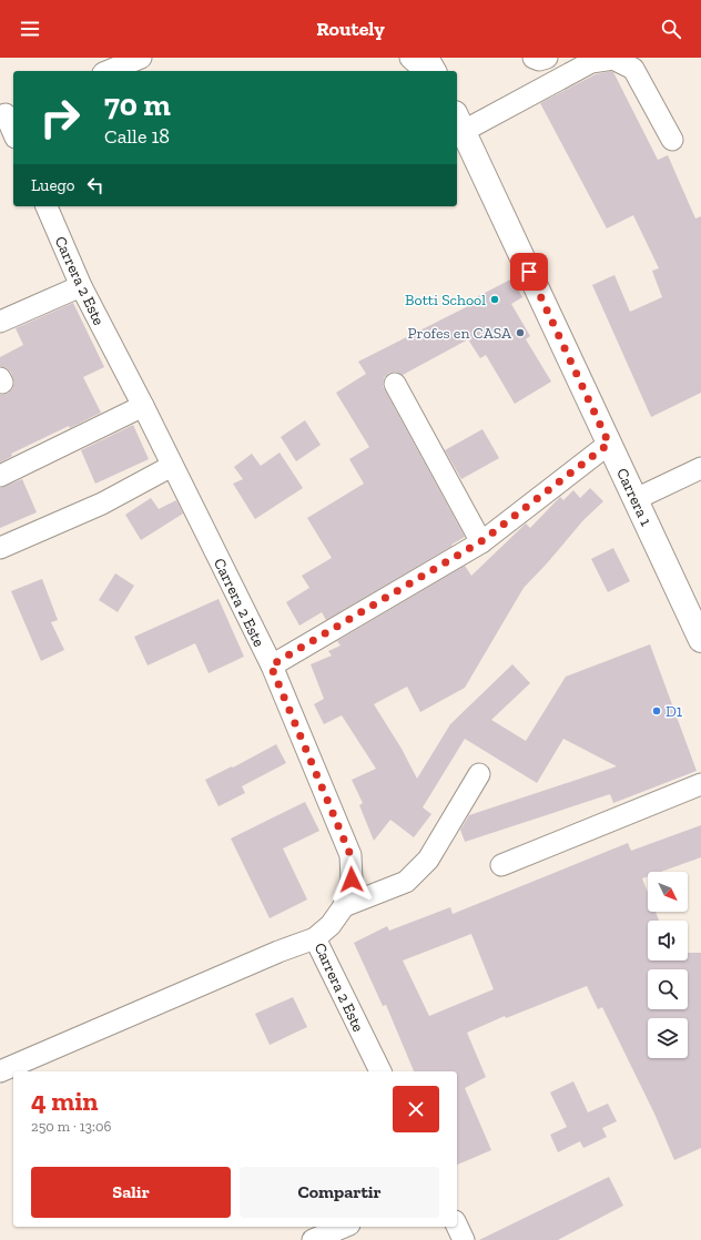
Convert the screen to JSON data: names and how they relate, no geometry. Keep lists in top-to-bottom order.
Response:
{
  "streets": {
    "main road": ["Carrera 1"],
    "street": ["Carrera 2 Este"]
  },
  "places": ["Botti School", "Profes en CASA", "D1"],
  "north": "bottom right",
  "page": {
    "header": "Routely",
    "turn": ["70 m", "Calle 18"],
    "then": "Luego",
    "heading": ["4 min", "250 m · 13:06"],
    "buttons": ["Salir", "Compartir"]
  }
}
